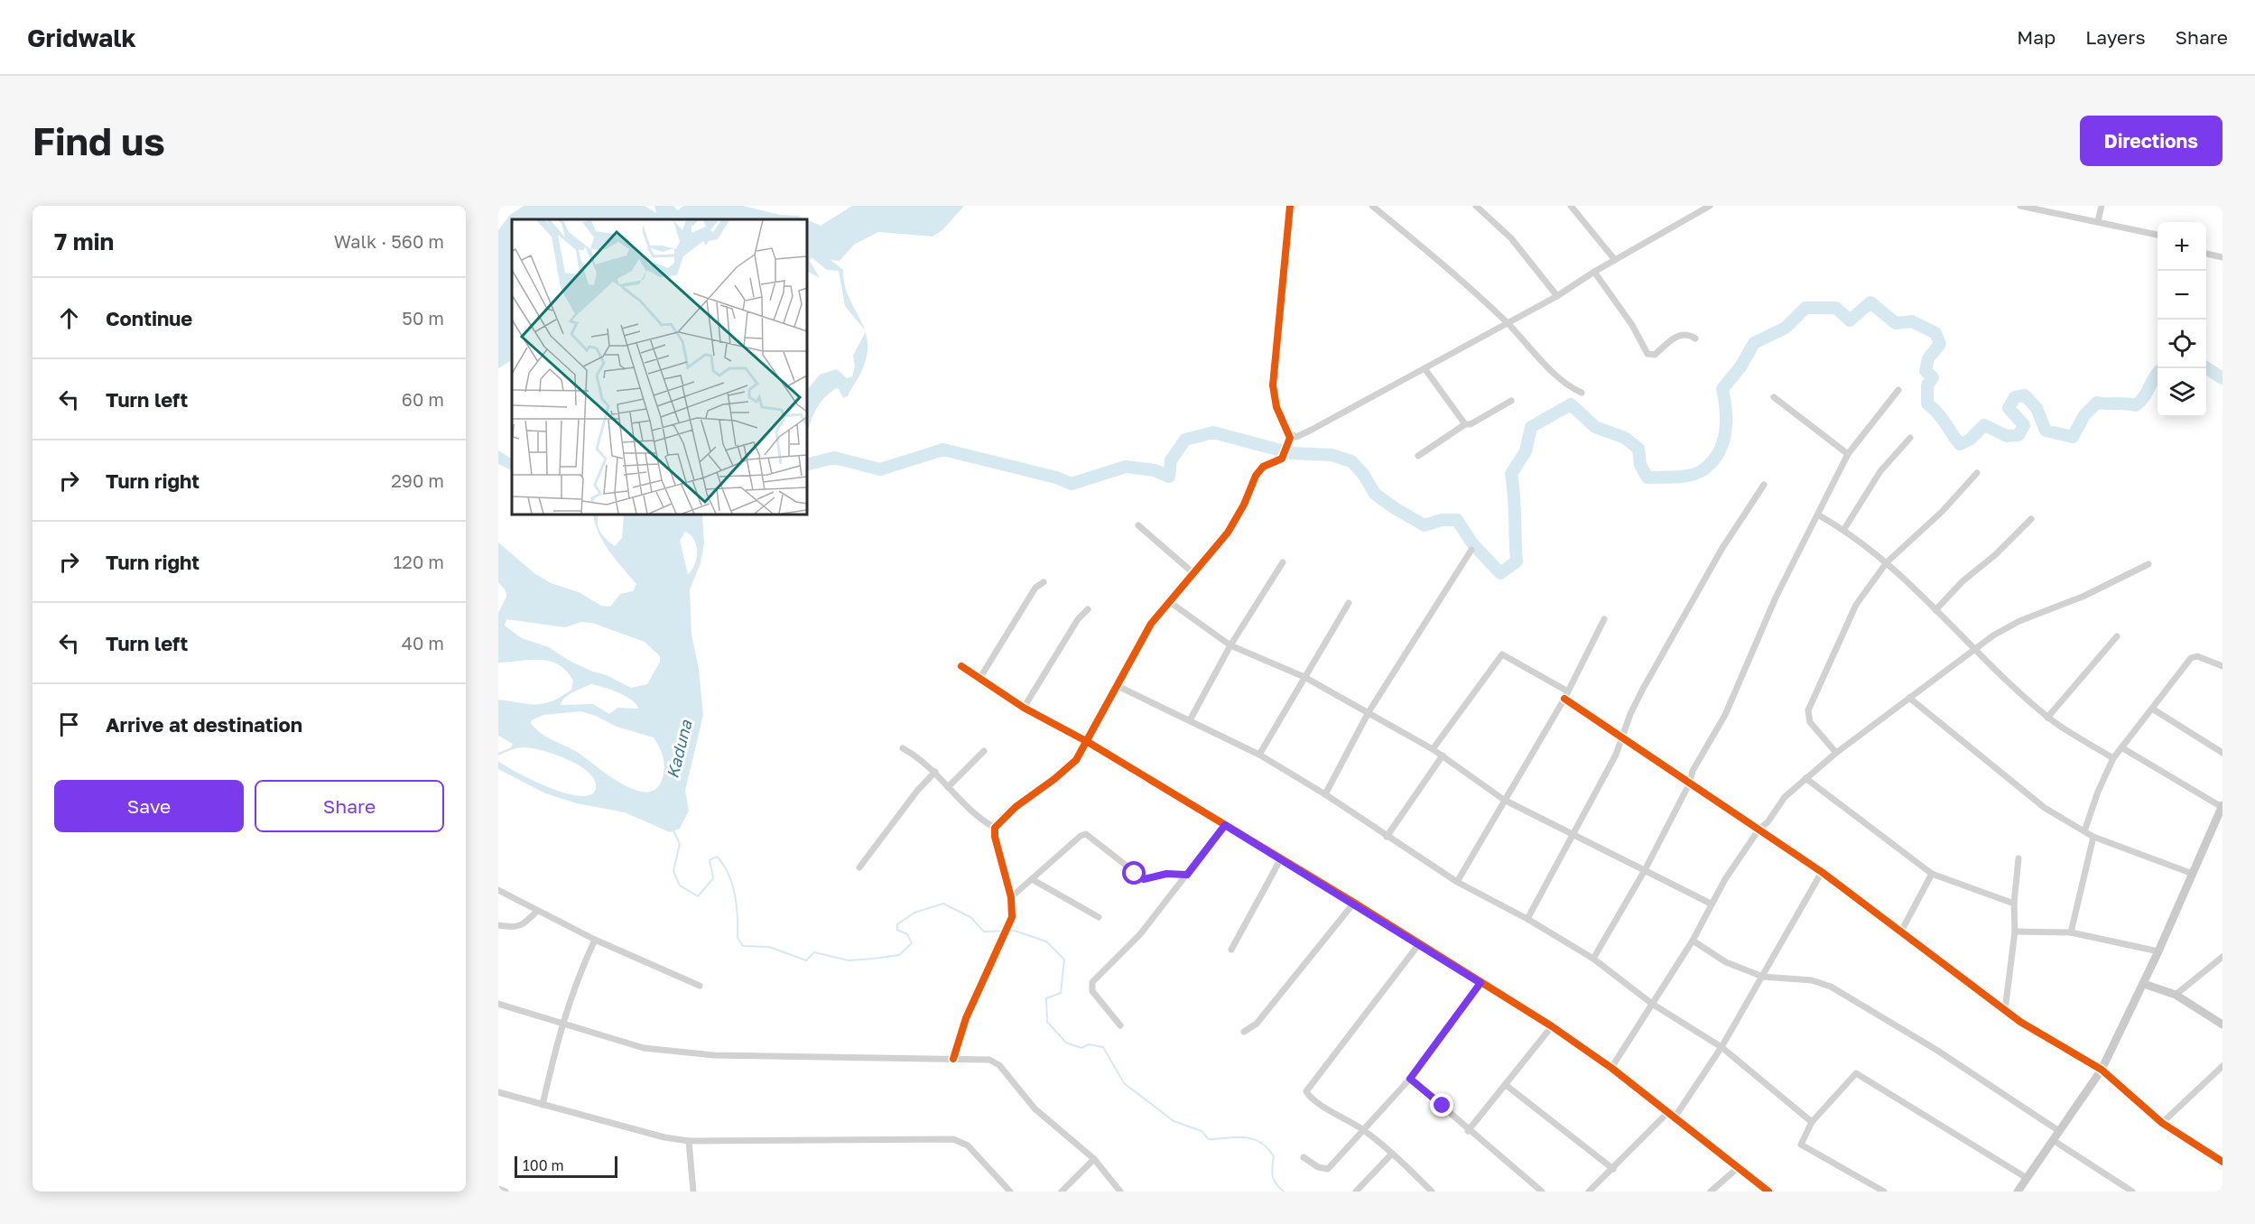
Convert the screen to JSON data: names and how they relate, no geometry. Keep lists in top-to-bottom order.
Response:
{
  "water": ["Kaduna"],
  "scale_bar": "100 m",
  "page": {
    "header": "Gridwalk",
    "nav": ["Map", "Layers", "Share"],
    "buttons": [
      "Directions",
      ["Save", "Share"]
    ],
    "title": "Find us",
    "heading": ["7 min", "Walk · 560 m"],
    "map_buttons": ["+", "−"],
    "list": [
      ["Continue", "50 m"],
      ["Turn left", "60 m"],
      ["Turn right", "290 m"],
      ["Turn right", "120 m"],
      ["Turn left", "40 m"],
      "Arrive at destination"
    ],
    "scale": "100 m"
  }
}
